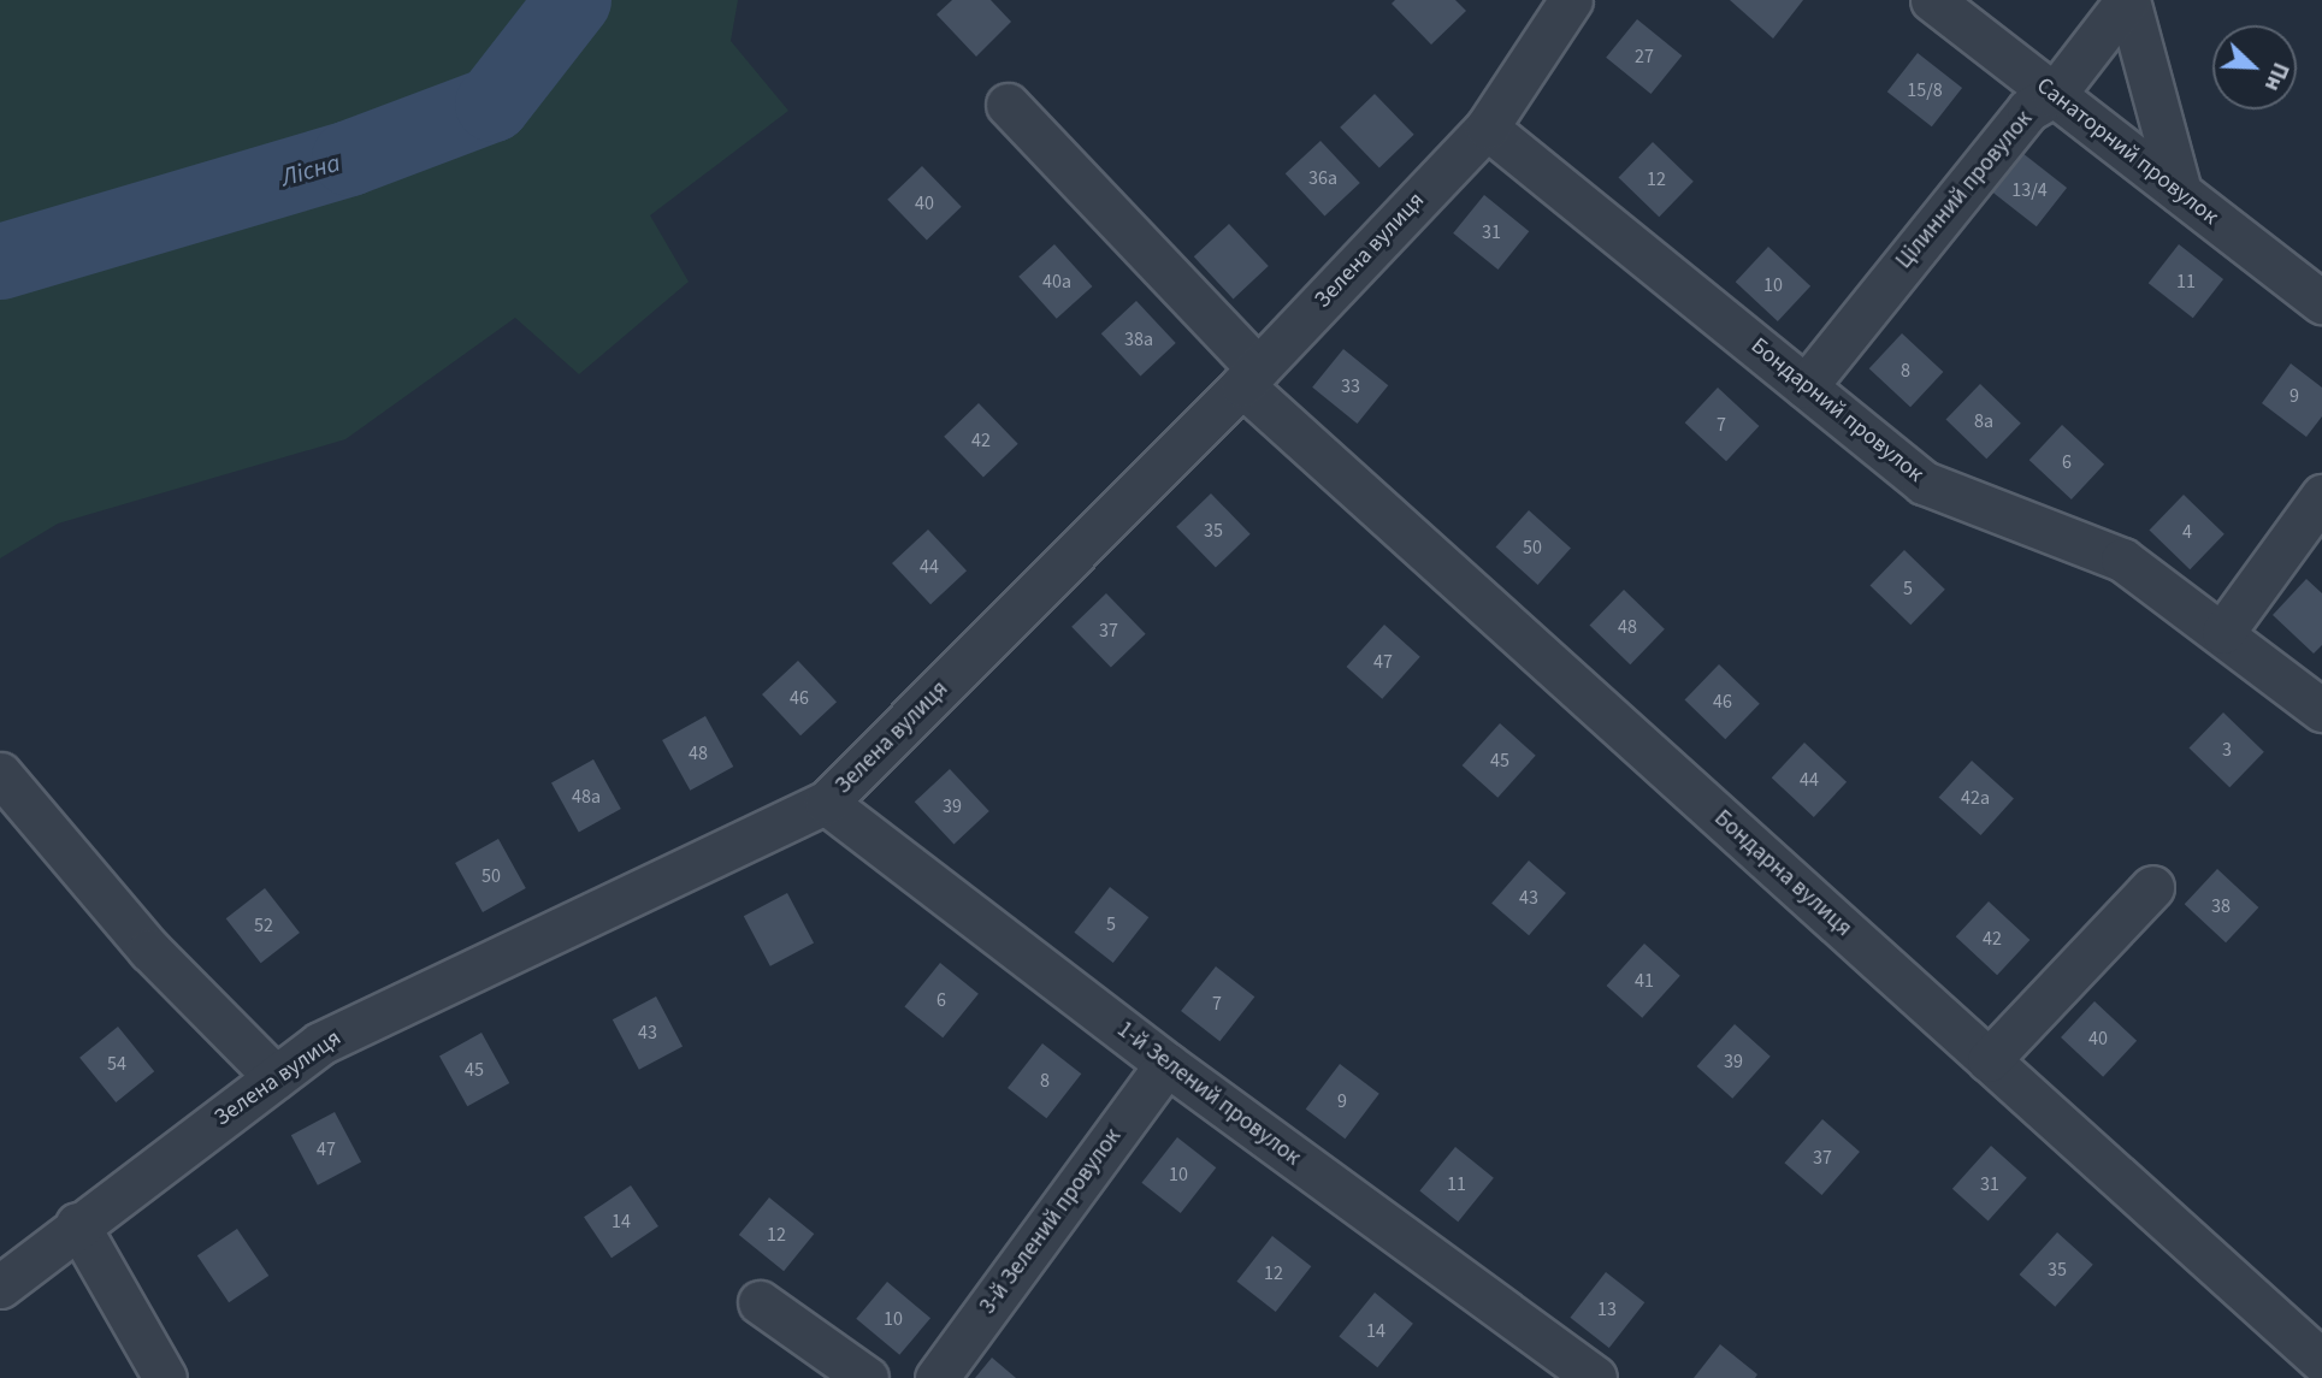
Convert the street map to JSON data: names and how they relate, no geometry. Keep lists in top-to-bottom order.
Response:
{
  "streets": {
    "street": [
      "Санаторний провулок",
      "Цілинний провулок",
      "Зелена вулиця",
      "Бондарний провулок",
      "Бондарна вулиця",
      "1-й Зелений провулок",
      "3-й Зелений провулок"
    ]
  },
  "crossings": [
    ["Санаторний провулок", "Цілинний провулок"],
    ["Цілинний провулок", "Бондарний провулок"],
    ["Зелена вулиця", "Бондарний провулок"],
    ["Зелена вулиця", "Бондарна вулиця"],
    ["Зелена вулиця", "1-й Зелений провулок"],
    ["1-й Зелений провулок", "3-й Зелений провулок"]
  ],
  "water": ["Лісна"],
  "house_numbers": [
    "27",
    "15/8",
    "36а",
    "12",
    "13/4",
    "40",
    "31",
    "40а",
    "11",
    "10",
    "38а",
    "8",
    "33",
    "9",
    "8а",
    "7",
    "42",
    "6",
    "35",
    "4",
    "50",
    "44",
    "5",
    "48",
    "37",
    "47",
    "46",
    "46",
    "3",
    "48",
    "45",
    "44",
    "48а",
    "42а",
    "39",
    "50",
    "43",
    "38",
    "5",
    "52",
    "42",
    "41",
    "6",
    "7",
    "43",
    "40",
    "39",
    "54",
    "45",
    "8",
    "9",
    "47",
    "37",
    "10",
    "11",
    "31",
    "14",
    "12",
    "35",
    "12",
    "13",
    "10",
    "14"
  ],
  "north": "bottom right"
}
